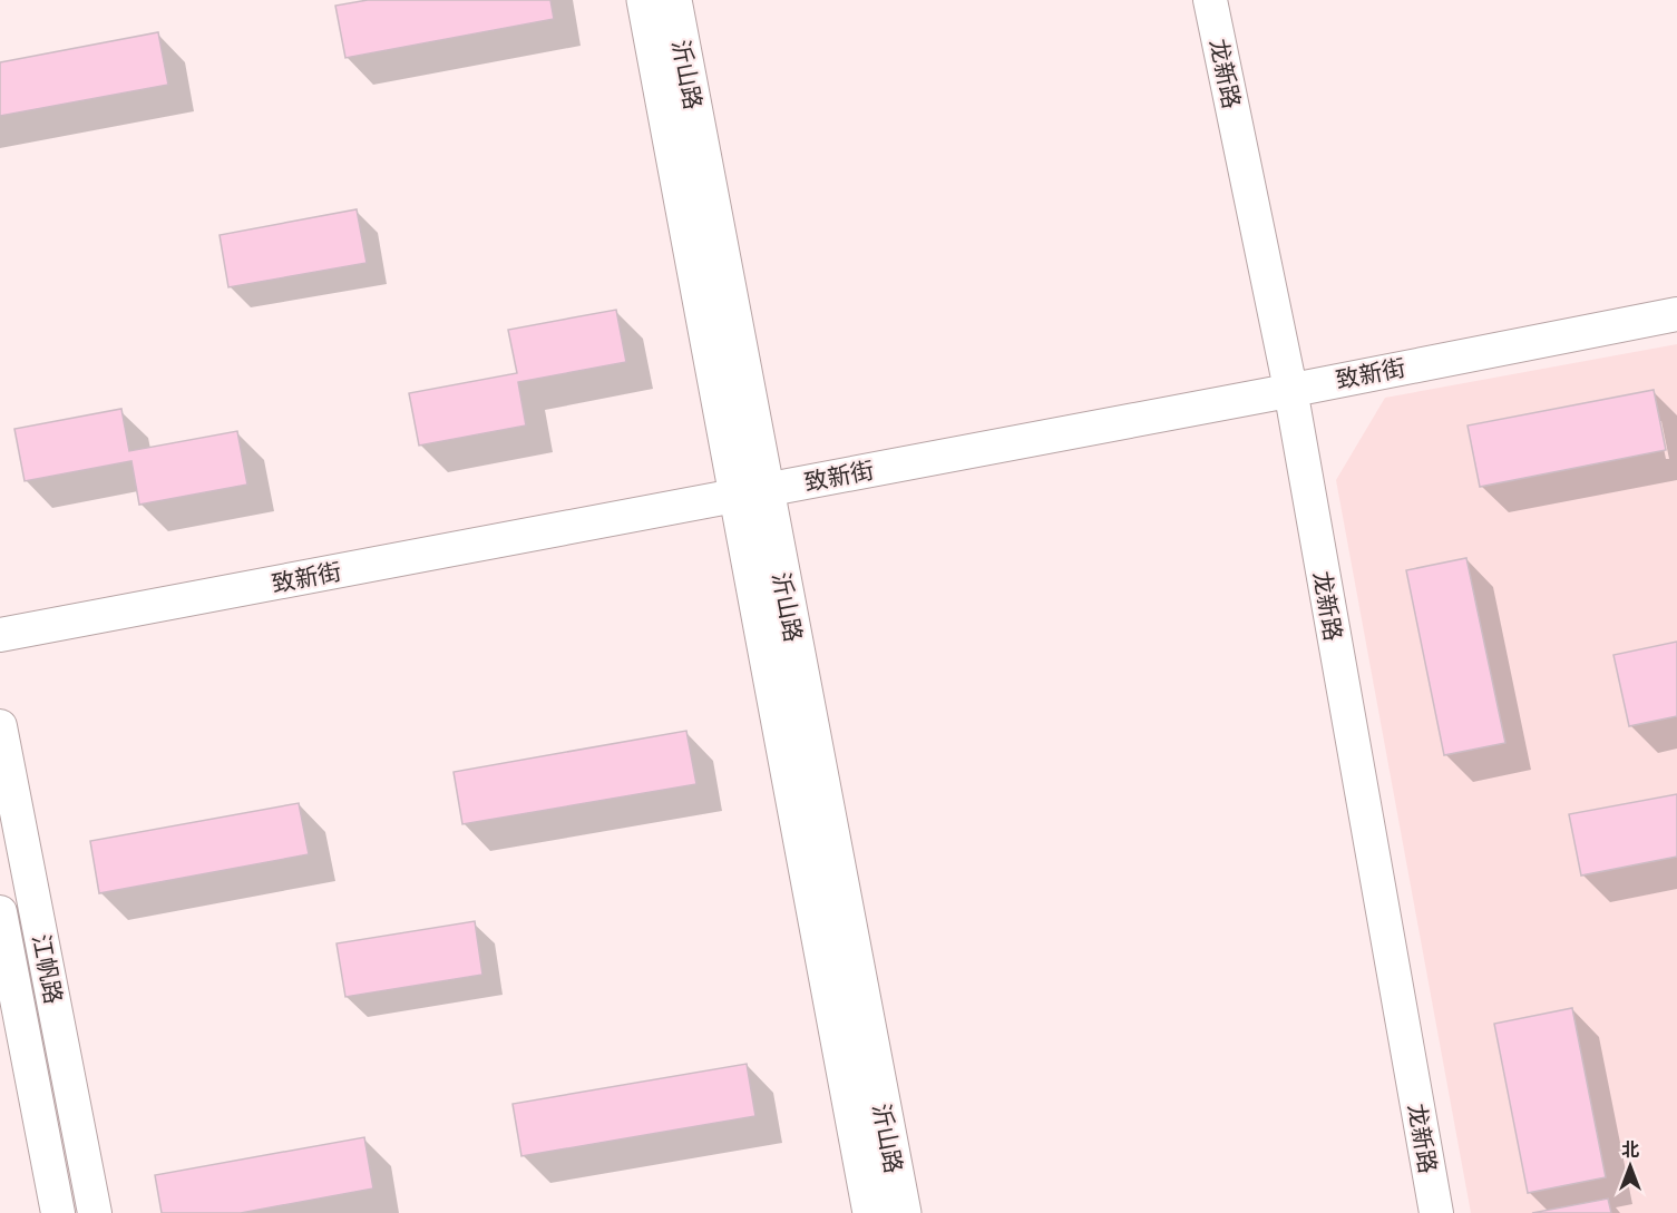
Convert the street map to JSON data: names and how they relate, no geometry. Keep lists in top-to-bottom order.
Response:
{
  "streets": {
    "main road": ["沂山路"],
    "street": ["龙新路", "致新街", "江帆路"]
  },
  "crossings": [
    ["龙新路", "致新街"],
    ["沂山路", "致新街"]
  ],
  "north": "top"
}
